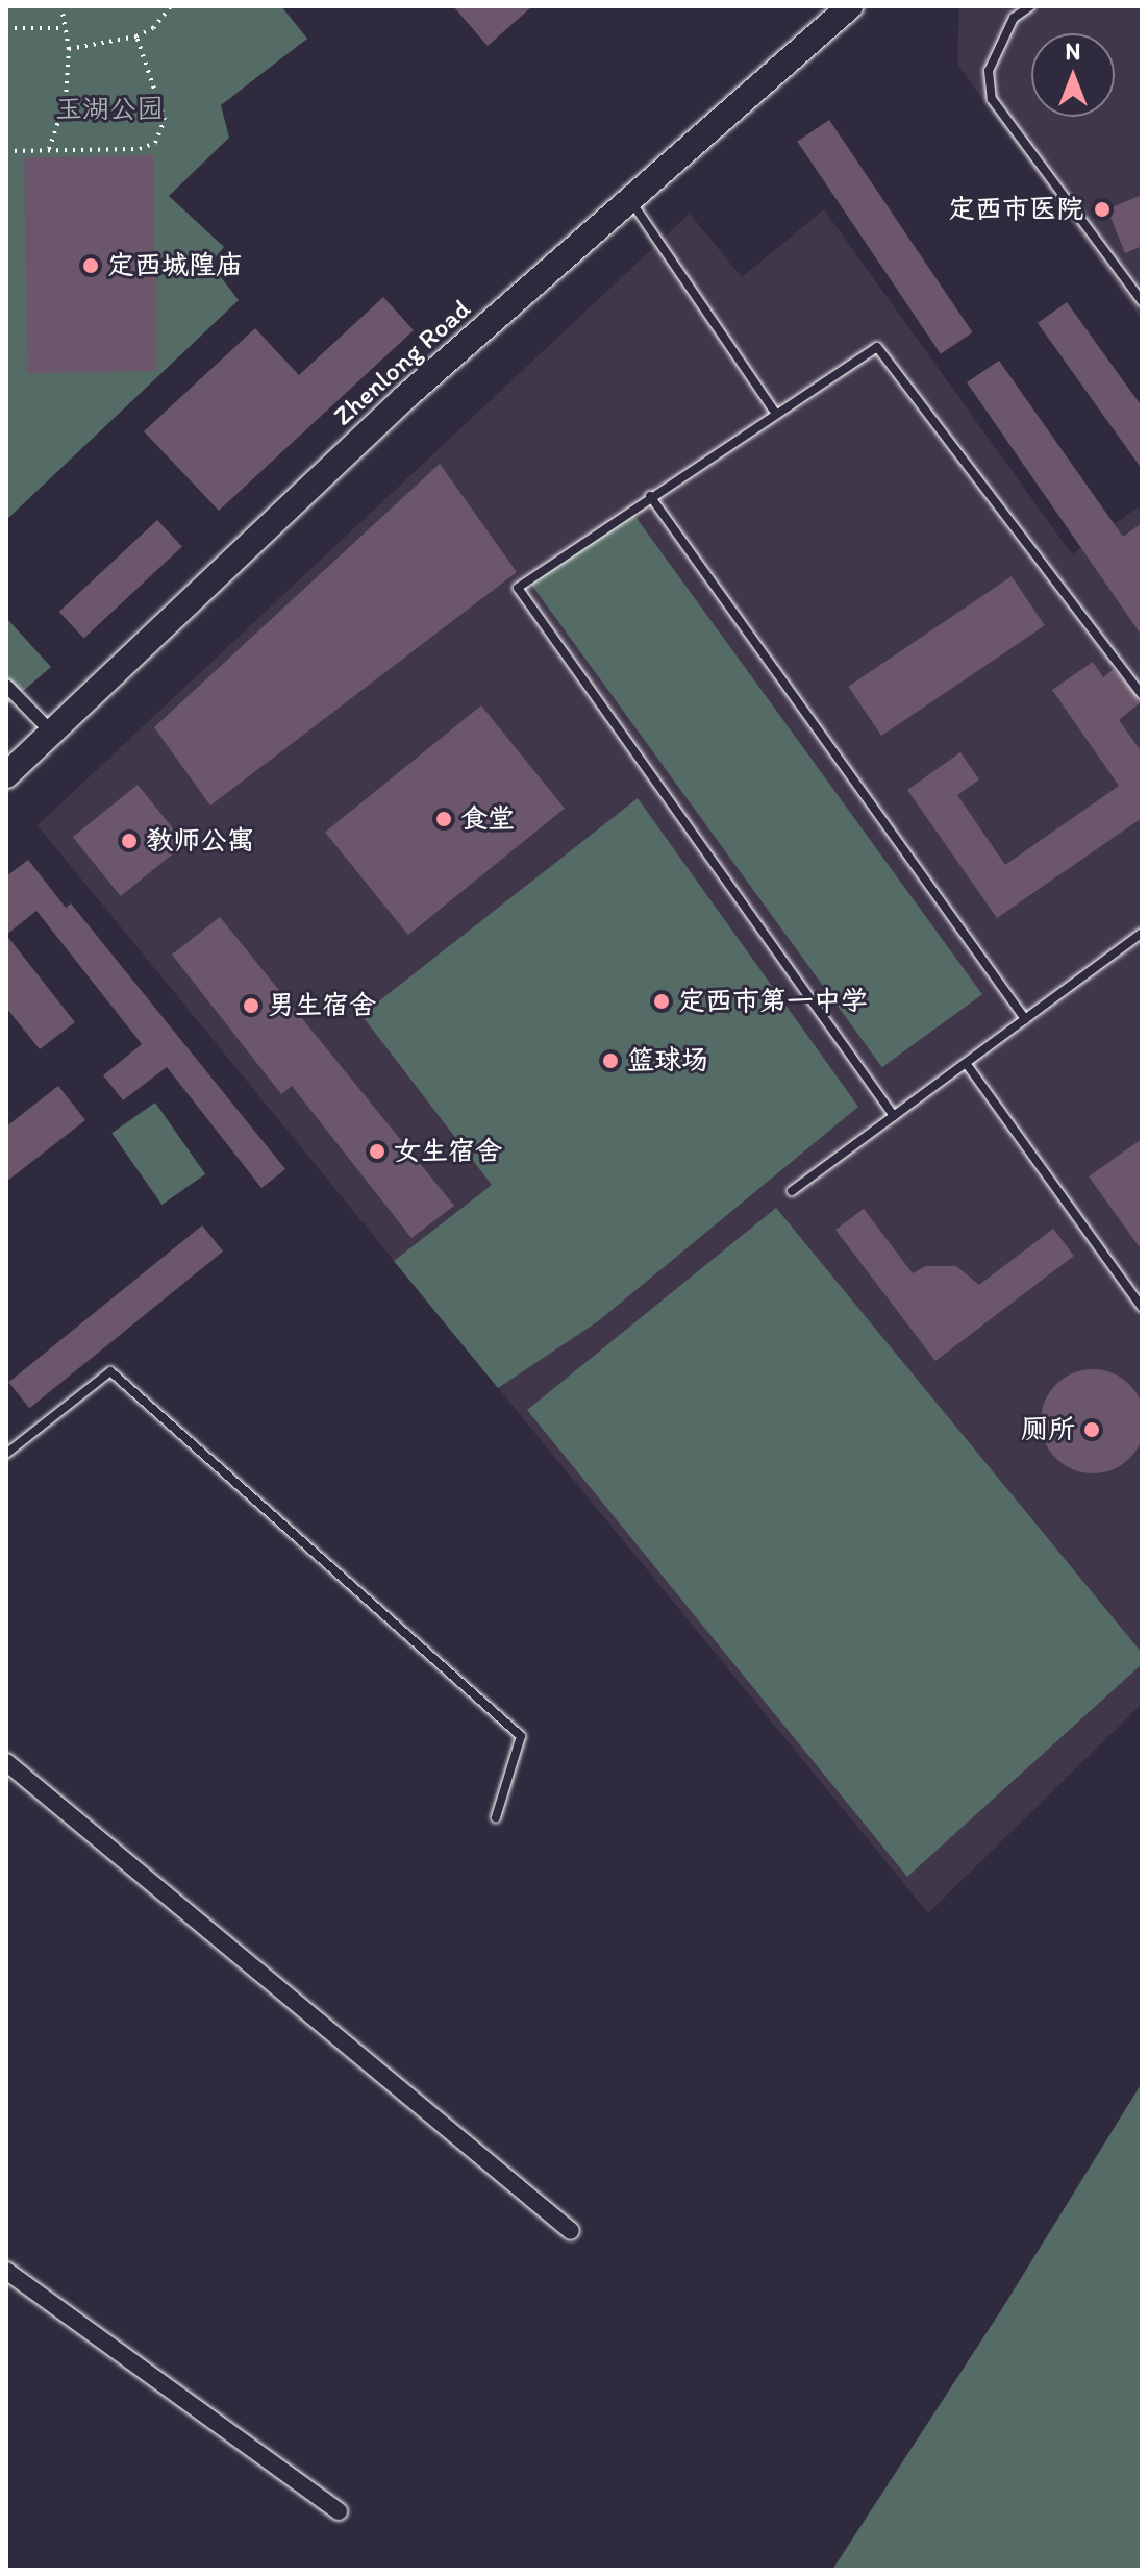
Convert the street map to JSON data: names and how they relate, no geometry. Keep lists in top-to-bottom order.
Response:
{
  "streets": {
    "main road": ["Zhenlong Road"]
  },
  "parks": ["玉湖公园"],
  "places": [
    "定西市医院",
    "定西城隍庙",
    "食堂",
    "教师公寓",
    "定西市第一中学",
    "男生宿舍",
    "篮球场",
    "女生宿舍",
    "厕所"
  ],
  "north": "top"
}
